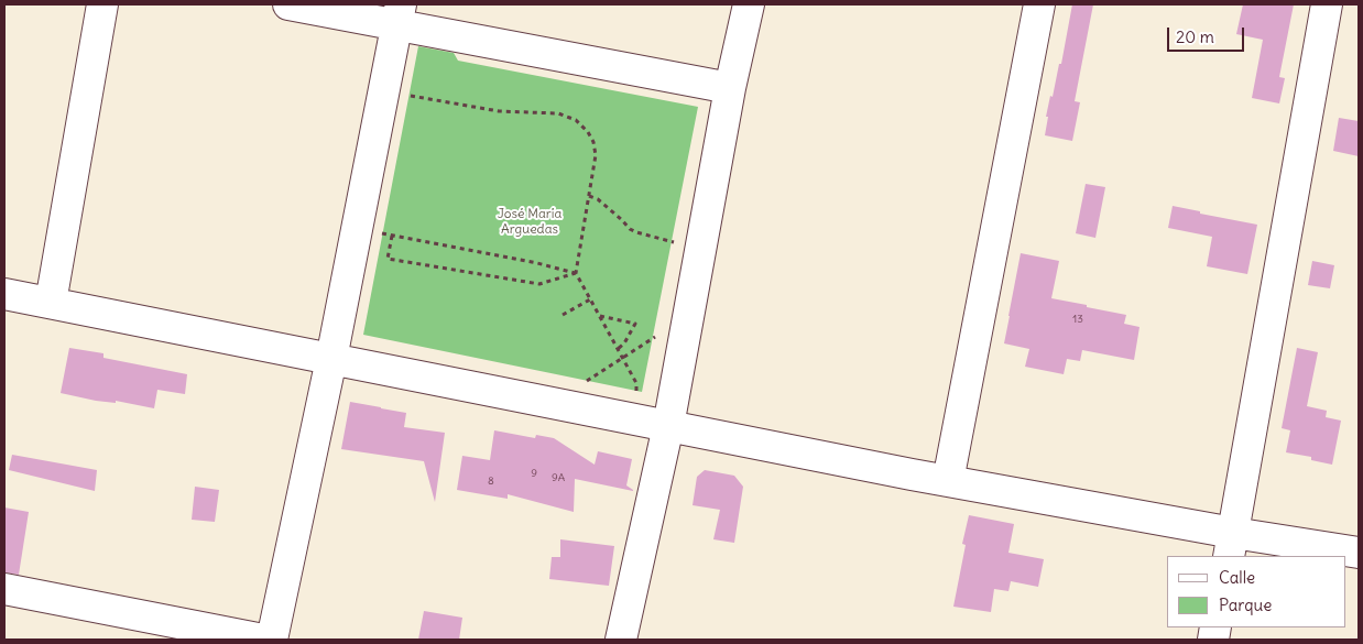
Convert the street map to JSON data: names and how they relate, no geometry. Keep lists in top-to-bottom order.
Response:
{
  "parks": ["José María Arguedas"],
  "house_numbers": [
    "13",
    "9",
    "9A",
    "8"
  ],
  "legend": ["Calle", "Parque"],
  "scale_bar": "20 m"
}
